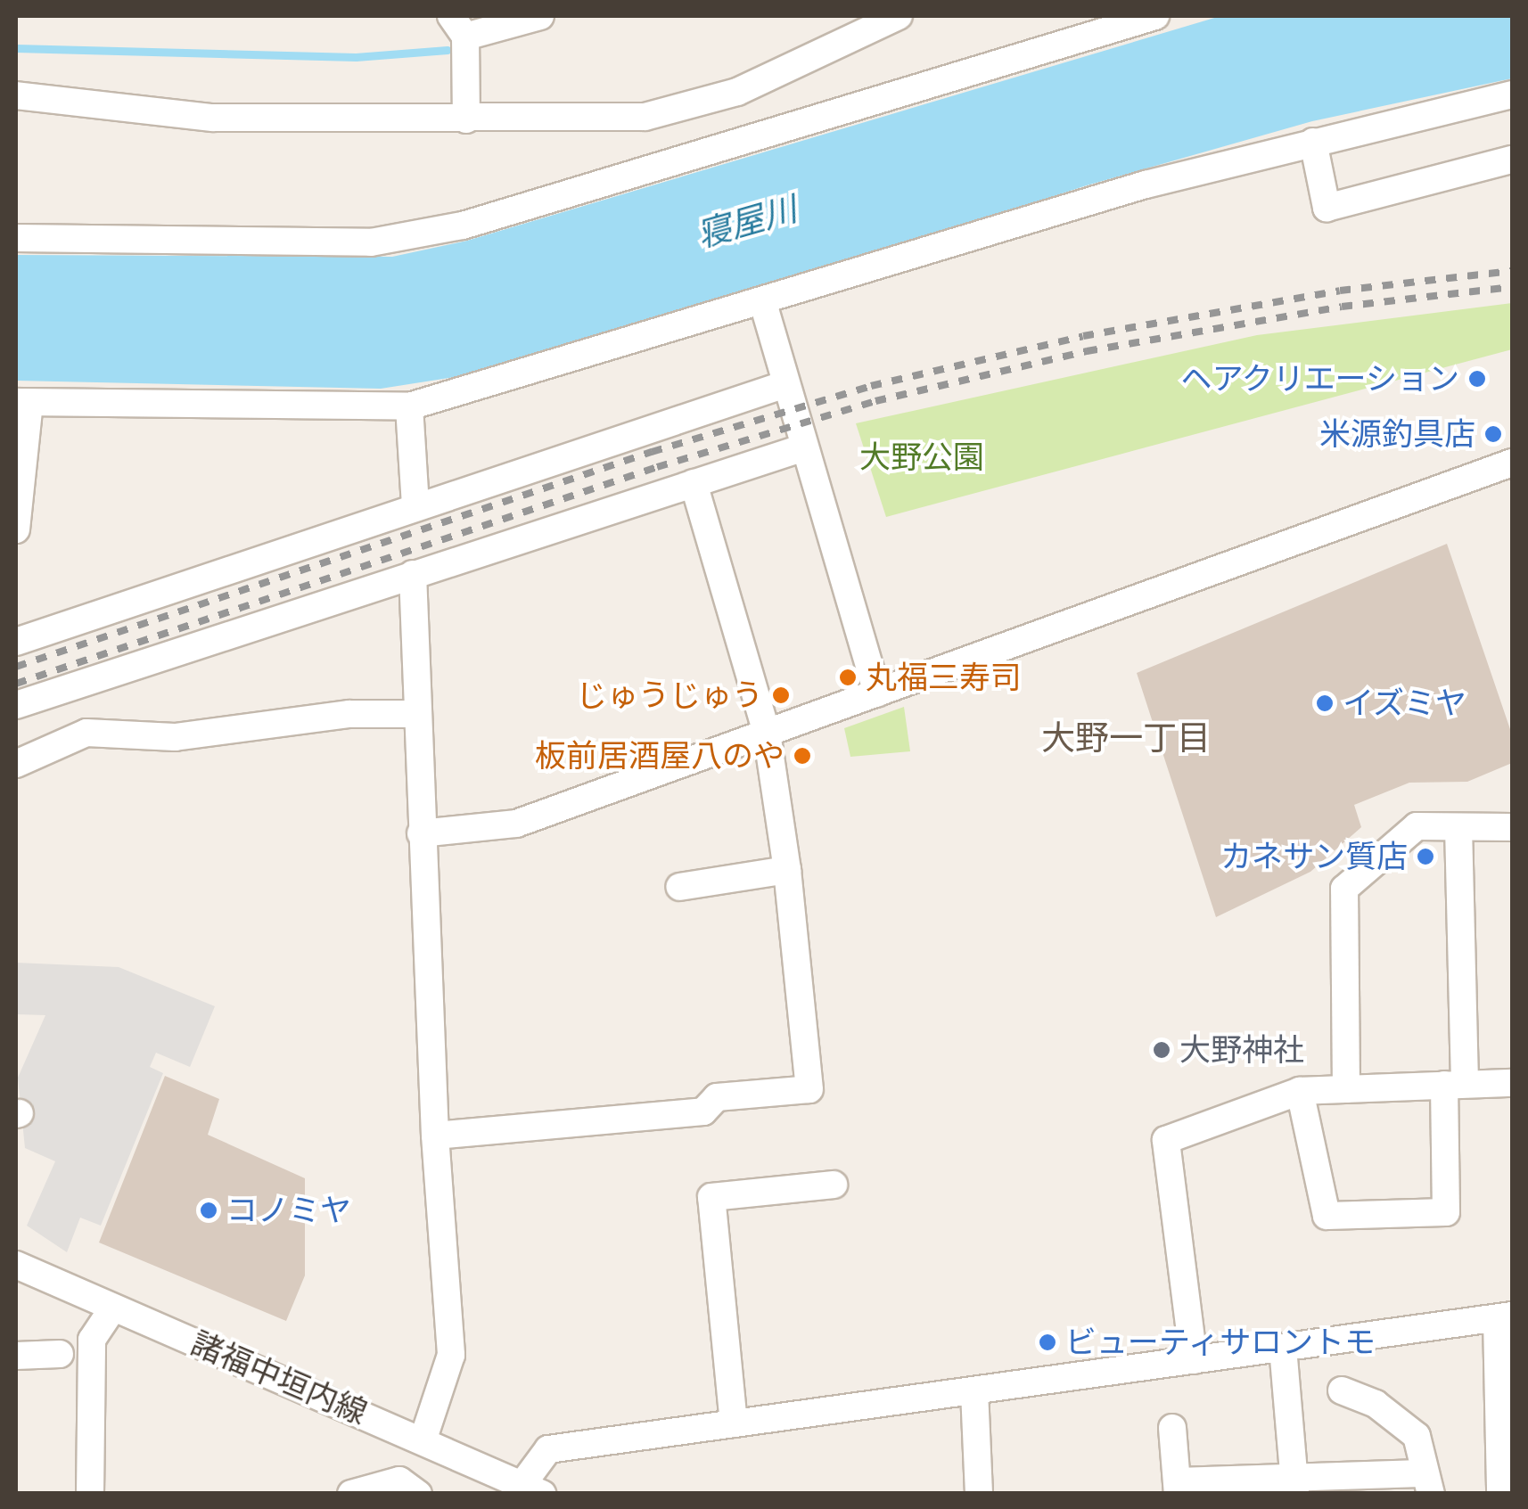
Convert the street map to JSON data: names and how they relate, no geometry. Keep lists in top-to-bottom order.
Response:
{
  "streets": {
    "street": ["諸福中垣内線"]
  },
  "districts": ["大野一丁目"],
  "water": ["寝屋川"],
  "parks": ["大野公園"],
  "places": [
    "ヘアクリエーション",
    "米源釣具店",
    "丸福三寿司",
    "じゅうじゅう",
    "イズミヤ",
    "板前居酒屋八のや",
    "カネサン質店",
    "大野神社",
    "コノミヤ",
    "ビューティサロントモ"
  ]
}
